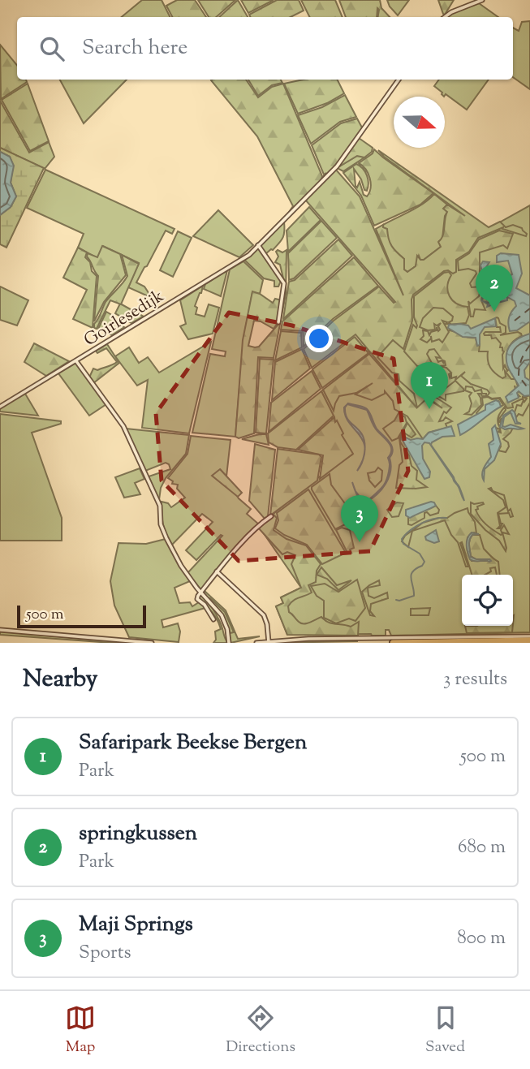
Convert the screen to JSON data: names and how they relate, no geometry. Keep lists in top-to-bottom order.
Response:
{
  "streets": {
    "street": ["Goirlesedijk"]
  },
  "scale_bar": "500 m",
  "north": "right",
  "page": {
    "search": "Search here",
    "pins": ["2", "1", "3"],
    "scale": "500 m",
    "heading": ["Nearby", "3 results"],
    "list": [
      {
        "mark": "1",
        "name": "Safaripark Beekse Bergen",
        "note": "Park",
        "value": "500 m"
      },
      {
        "mark": "2",
        "name": "springkussen",
        "note": "Park",
        "value": "680 m"
      },
      {
        "mark": "3",
        "name": "Maji Springs",
        "note": "Sports",
        "value": "800 m"
      }
    ],
    "nav": ["Map", "Directions", "Saved"]
  }
}
